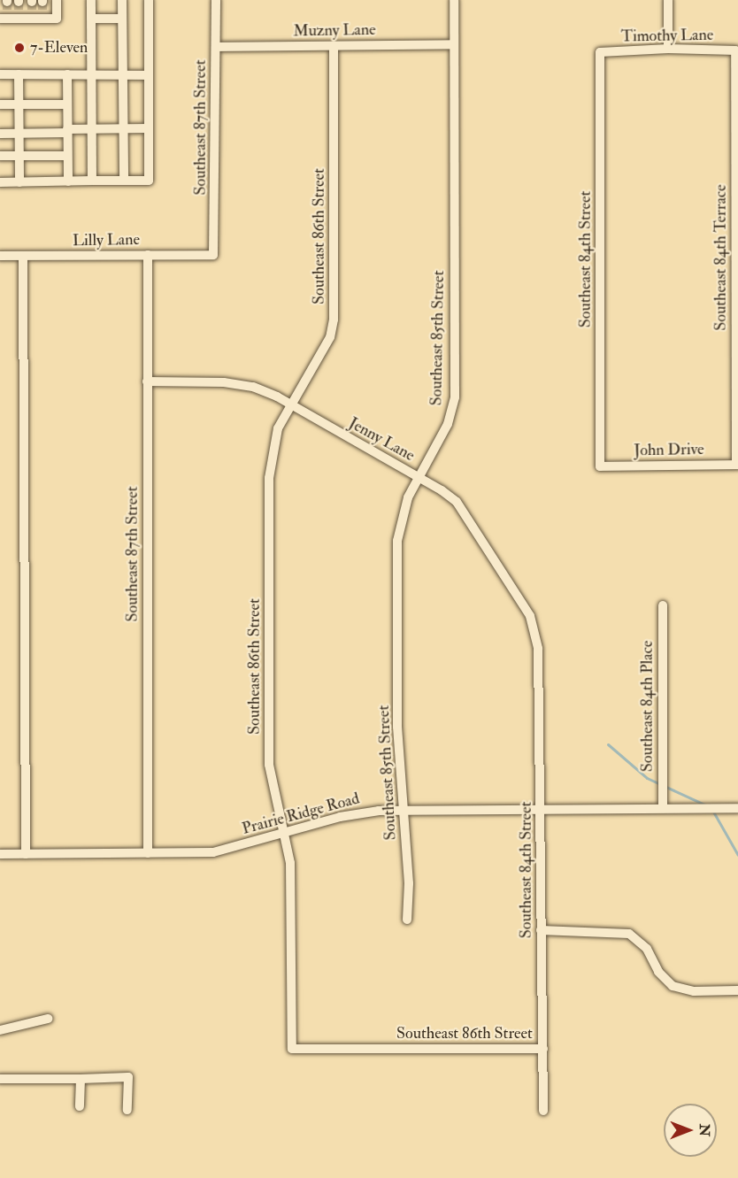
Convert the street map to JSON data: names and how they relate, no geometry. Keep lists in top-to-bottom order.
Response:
{
  "streets": {
    "street": [
      "Muzny Lane",
      "Timothy Lane",
      "Southeast 87th Street",
      "Southeast 86th Street",
      "Lilly Lane",
      "Southeast 84th Terrace",
      "Southeast 84th Street",
      "Southeast 85th Street",
      "Jenny Lane",
      "John Drive",
      "Southeast 84th Place",
      "Prairie Ridge Road"
    ]
  },
  "crossings": [
    ["Muzny Lane", "Southeast 87th Street"],
    ["Muzny Lane", "Southeast 86th Street"],
    ["Muzny Lane", "Southeast 85th Street"],
    ["Timothy Lane", "Southeast 84th Terrace"],
    ["Timothy Lane", "Southeast 84th Street"],
    ["Southeast 87th Street", "Lilly Lane"],
    ["Southeast 87th Street", "Jenny Lane"],
    ["Southeast 87th Street", "Prairie Ridge Road"],
    ["Southeast 86th Street", "Southeast 84th Street"],
    ["Southeast 86th Street", "Jenny Lane"],
    ["Southeast 86th Street", "Prairie Ridge Road"],
    ["Southeast 84th Terrace", "John Drive"],
    ["Southeast 84th Street", "Jenny Lane"],
    ["Southeast 84th Street", "John Drive"],
    ["Southeast 84th Street", "Prairie Ridge Road"],
    ["Southeast 85th Street", "Jenny Lane"],
    ["Southeast 85th Street", "Prairie Ridge Road"],
    ["Southeast 84th Place", "Prairie Ridge Road"]
  ],
  "places": ["7-Eleven"],
  "north": "right"
}
